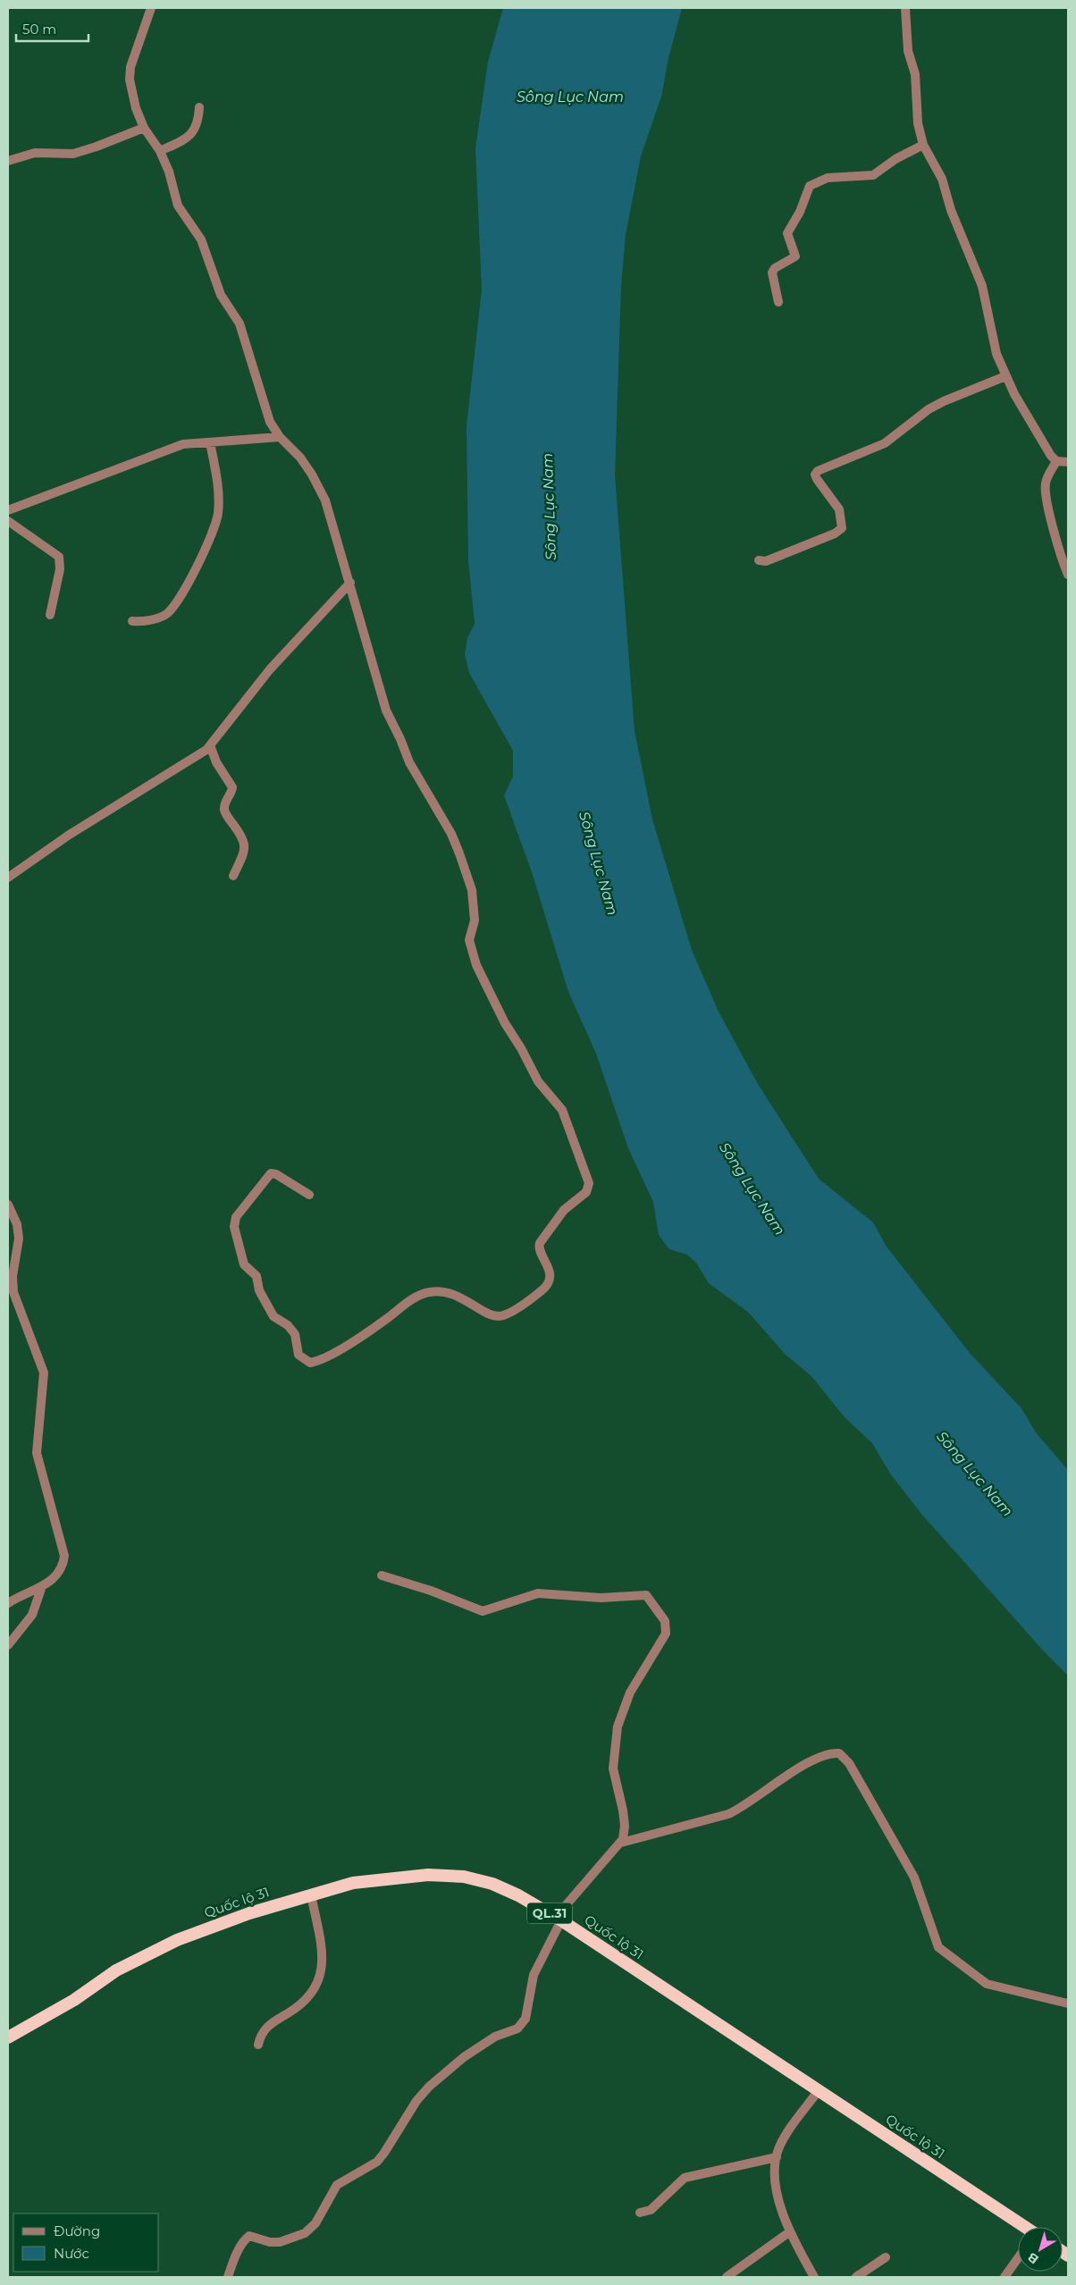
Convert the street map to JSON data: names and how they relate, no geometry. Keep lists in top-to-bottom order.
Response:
{
  "streets": {
    "highway": ["Quốc lộ 31", "QL.31"]
  },
  "water": ["Sông Lục Nam"],
  "legend": ["Đường", "Nước"],
  "scale_bar": "50 m",
  "north": "bottom left"
}
